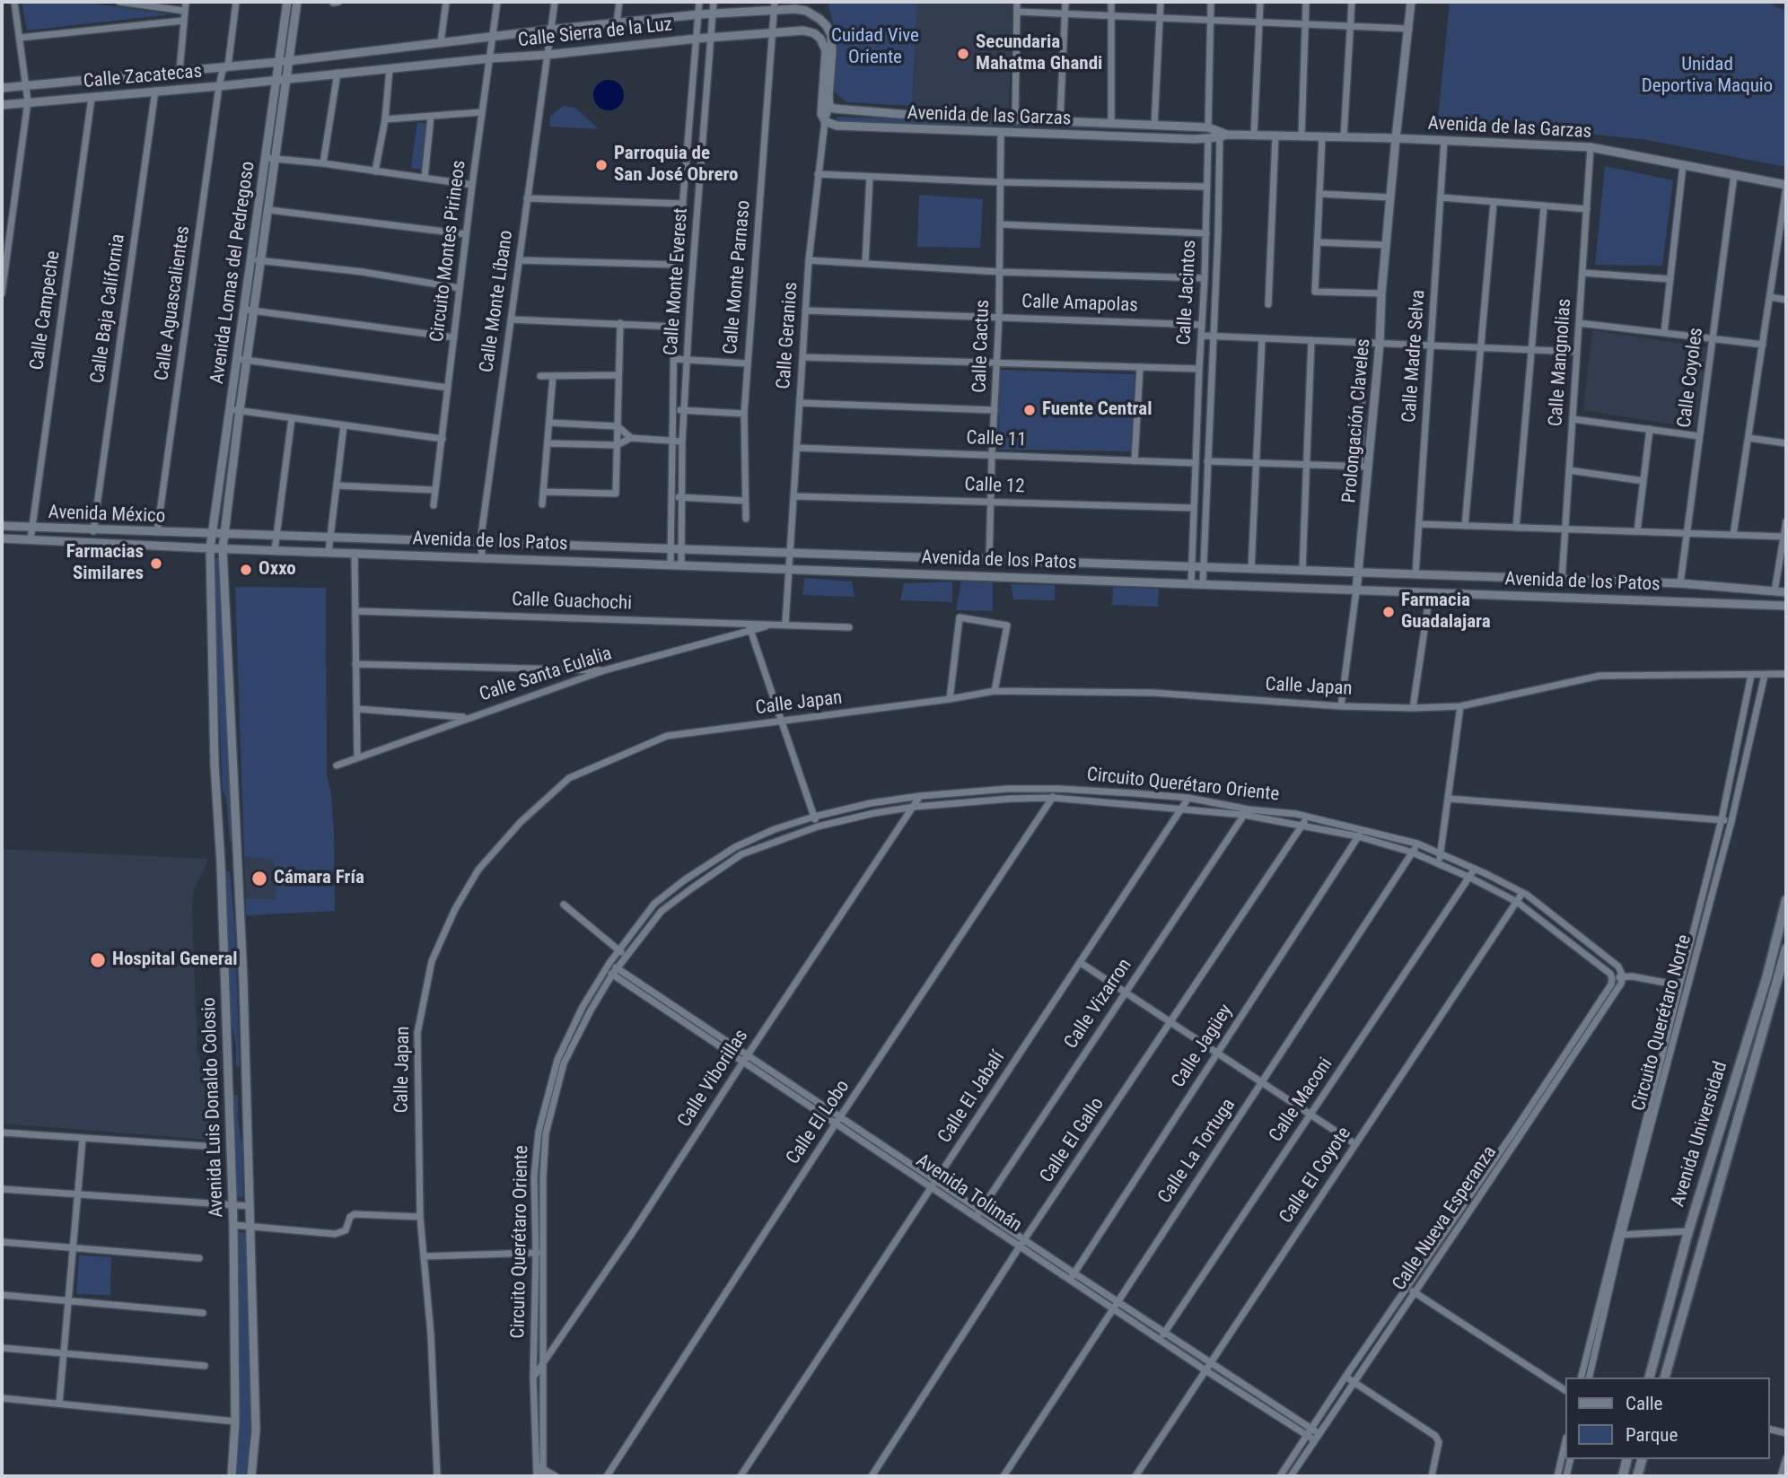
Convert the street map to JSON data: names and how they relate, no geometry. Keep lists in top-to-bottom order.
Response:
{
  "streets": {
    "main road": ["Avenida Universidad"],
    "street": [
      "Calle Sierra de la Luz",
      "Calle Zacatecas",
      "Avenida de las Garzas",
      "Circuito Montes Pirineos",
      "Avenida Lomas del Pedregoso",
      "Calle Monte Parnaso",
      "Calle Monte Everest",
      "Calle Jacintos",
      "Calle Monte Líbano",
      "Calle Aguascalientes",
      "Calle Amapolas",
      "Calle Baja California",
      "Calle Campeche",
      "Calle Geranios",
      "Calle Cactus",
      "Calle Madre Selva",
      "Calle Mangnolias",
      "Calle Coyoles",
      "Prolongación Claveles",
      "Calle 11",
      "Calle 12",
      "Avenida México",
      "Avenida de los Patos",
      "Calle Guachochi",
      "Calle Santa Eulalia",
      "Calle Japan",
      "Circuito Querétaro Oriente",
      "Calle Vizarron",
      "Circuito Querétaro Norte",
      "Calle Jagüey",
      "Calle Viborillas",
      "Calle El Jabalí",
      "Calle Maconi",
      "Avenida Luis Donaldo Colosio",
      "Calle El Lobo",
      "Calle El Gallo",
      "Calle La Tortuga",
      "Calle El Coyote",
      "Avenida Tolimán",
      "Calle Nueva Esperanza"
    ]
  },
  "crossings": [
    ["Calle Sierra de la Luz", "Calle Zacatecas"],
    ["Calle Sierra de la Luz", "Avenida de las Garzas"],
    ["Calle Sierra de la Luz", "Circuito Montes Pirineos"],
    ["Calle Sierra de la Luz", "Avenida Lomas del Pedregoso"],
    ["Calle Sierra de la Luz", "Calle Monte Parnaso"],
    ["Calle Sierra de la Luz", "Calle Monte Everest"],
    ["Calle Sierra de la Luz", "Calle Monte Líbano"],
    ["Calle Sierra de la Luz", "Calle Geranios"],
    ["Calle Zacatecas", "Avenida Lomas del Pedregoso"],
    ["Calle Zacatecas", "Calle Aguascalientes"],
    ["Calle Zacatecas", "Calle Baja California"],
    ["Calle Zacatecas", "Calle Campeche"],
    ["Avenida de las Garzas", "Calle Jacintos"],
    ["Avenida de las Garzas", "Calle Geranios"],
    ["Avenida de las Garzas", "Calle Cactus"],
    ["Avenida de las Garzas", "Calle Madre Selva"],
    ["Avenida de las Garzas", "Calle Mangnolias"],
    ["Avenida de las Garzas", "Calle Coyoles"],
    ["Avenida de las Garzas", "Prolongación Claveles"],
    ["Avenida Lomas del Pedregoso", "Avenida México"],
    ["Avenida Lomas del Pedregoso", "Avenida de los Patos"],
    ["Avenida Lomas del Pedregoso", "Avenida Luis Donaldo Colosio"],
    ["Calle Monte Everest", "Avenida de los Patos"],
    ["Calle Jacintos", "Calle Amapolas"],
    ["Calle Jacintos", "Calle 11"],
    ["Calle Jacintos", "Calle 12"],
    ["Calle Jacintos", "Avenida de los Patos"],
    ["Calle Monte Líbano", "Avenida de los Patos"],
    ["Calle Aguascalientes", "Avenida México"],
    ["Calle Amapolas", "Calle Geranios"],
    ["Calle Amapolas", "Calle Cactus"],
    ["Calle Baja California", "Avenida México"],
    ["Calle Campeche", "Avenida México"],
    ["Calle Geranios", "Calle 11"],
    ["Calle Geranios", "Calle 12"],
    ["Calle Geranios", "Avenida de los Patos"],
    ["Calle Geranios", "Calle Guachochi"],
    ["Calle Cactus", "Calle 11"],
    ["Calle Cactus", "Calle 12"],
    ["Calle Cactus", "Avenida de los Patos"],
    ["Calle Madre Selva", "Avenida de los Patos"],
    ["Calle Mangnolias", "Avenida de los Patos"],
    ["Calle Coyoles", "Avenida de los Patos"],
    ["Prolongación Claveles", "Avenida de los Patos"],
    ["Prolongación Claveles", "Calle Japan"],
    ["Avenida México", "Avenida de los Patos"],
    ["Avenida México", "Avenida Luis Donaldo Colosio"],
    ["Avenida de los Patos", "Avenida Luis Donaldo Colosio"],
    ["Calle Guachochi", "Calle Santa Eulalia"],
    ["Calle Japan", "Circuito Querétaro Norte"],
    ["Circuito Querétaro Oriente", "Calle Vizarron"],
    ["Circuito Querétaro Oriente", "Calle Jagüey"],
    ["Circuito Querétaro Oriente", "Calle Viborillas"],
    ["Circuito Querétaro Oriente", "Calle El Jabalí"],
    ["Circuito Querétaro Oriente", "Calle Maconi"],
    ["Circuito Querétaro Oriente", "Calle El Lobo"],
    ["Circuito Querétaro Oriente", "Calle El Gallo"],
    ["Circuito Querétaro Oriente", "Calle La Tortuga"],
    ["Circuito Querétaro Oriente", "Calle El Coyote"],
    ["Circuito Querétaro Oriente", "Avenida Tolimán"],
    ["Circuito Querétaro Oriente", "Calle Nueva Esperanza"],
    ["Calle Vizarron", "Avenida Tolimán"],
    ["Calle Jagüey", "Avenida Tolimán"],
    ["Calle Viborillas", "Avenida Tolimán"],
    ["Calle El Jabalí", "Avenida Tolimán"],
    ["Calle Maconi", "Avenida Tolimán"],
    ["Calle El Lobo", "Avenida Tolimán"],
    ["Calle El Gallo", "Avenida Tolimán"],
    ["Calle La Tortuga", "Avenida Tolimán"],
    ["Calle El Coyote", "Avenida Tolimán"],
    ["Avenida Tolimán", "Calle Nueva Esperanza"]
  ],
  "parks": ["Cuidad Vive Oriente", "Unidad Deportiva Maquio"],
  "places": [
    "Secundaria Mahatma Ghandi",
    "Parroquia de San José Obrero",
    "Fuente Central",
    "Farmacias Similares",
    "Oxxo",
    "Farmacia Guadalajara",
    "Cámara Fría",
    "Hospital General"
  ],
  "legend": ["Calle", "Parque"]
}
